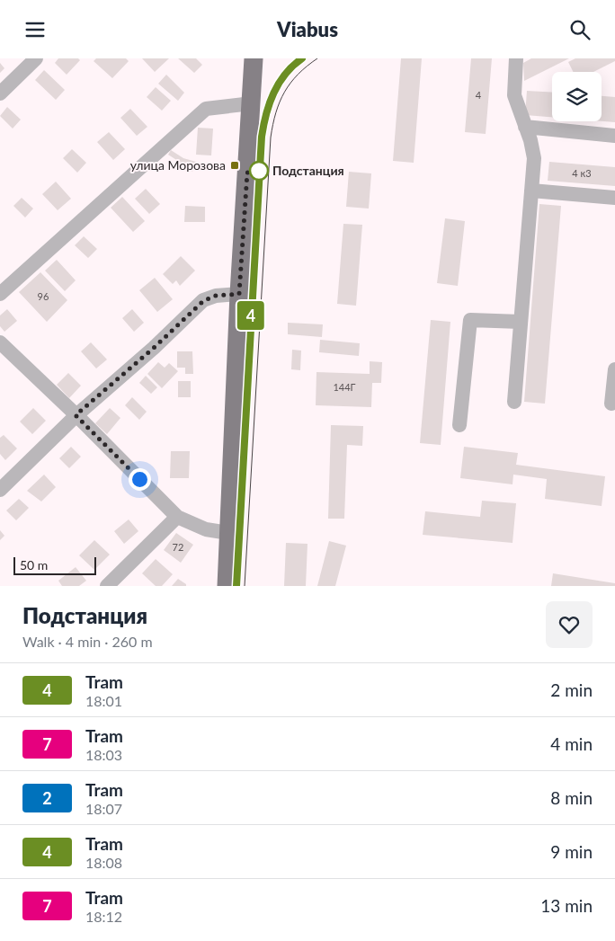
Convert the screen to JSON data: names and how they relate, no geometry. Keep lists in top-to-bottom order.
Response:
{
  "places": {
    "transit": ["улица Морозова"],
    "other": ["Подстанция"]
  },
  "lines": ["tram line 4"],
  "house_numbers": [
    "4",
    "4 к3",
    "96",
    "144Г",
    "72"
  ],
  "scale_bar": "50 m",
  "page": {
    "header": "Viabus",
    "on_map": "4",
    "scale": "50 m",
    "heading": ["Подстанция", "Walk · 4 min · 260 m"],
    "list": [
      {
        "mark": "4",
        "name": "Tram",
        "note": "18:01",
        "value": "2 min"
      },
      {
        "mark": "7",
        "name": "Tram",
        "note": "18:03",
        "value": "4 min"
      },
      {
        "mark": "2",
        "name": "Tram",
        "note": "18:07",
        "value": "8 min"
      },
      {
        "mark": "4",
        "name": "Tram",
        "note": "18:08",
        "value": "9 min"
      },
      {
        "mark": "7",
        "name": "Tram",
        "note": "18:12",
        "value": "13 min"
      }
    ]
  }
}
